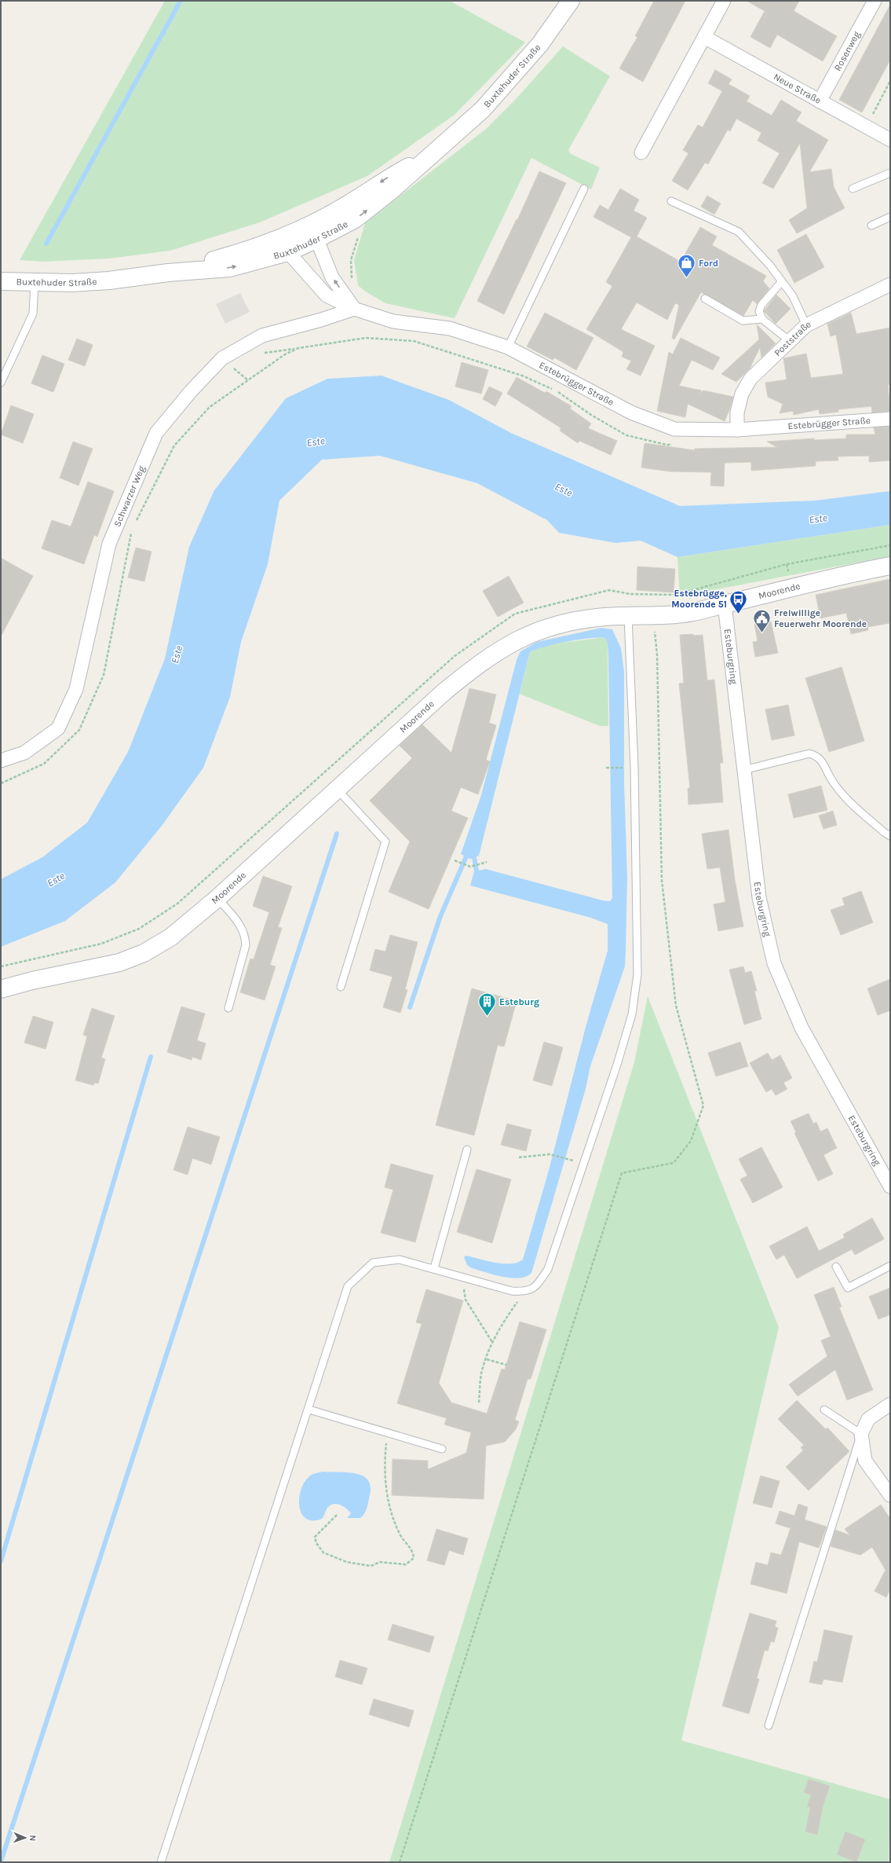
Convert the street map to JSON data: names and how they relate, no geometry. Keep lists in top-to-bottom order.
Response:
{
  "streets": {
    "street": [
      "Rosenweg",
      "Buxtehuder Straße",
      "Neue Straße",
      "Poststraße",
      "Estebrügger Straße",
      "Schwarzer Weg",
      "Moorende",
      "Esteburgring"
    ]
  },
  "crossings": [
    ["Rosenweg", "Neue Straße"],
    ["Buxtehuder Straße", "Estebrügger Straße"],
    ["Poststraße", "Estebrügger Straße"],
    ["Estebrügger Straße", "Schwarzer Weg"],
    ["Moorende", "Esteburgring"]
  ],
  "water": ["Este"],
  "places": {
    "shop": ["Ford"],
    "bus stop": ["Estebrügge, Moorende 51"],
    "public building": ["Freiwillige Feuerwehr Moorende"],
    "building": ["Esteburg"]
  },
  "north": "right"
}
